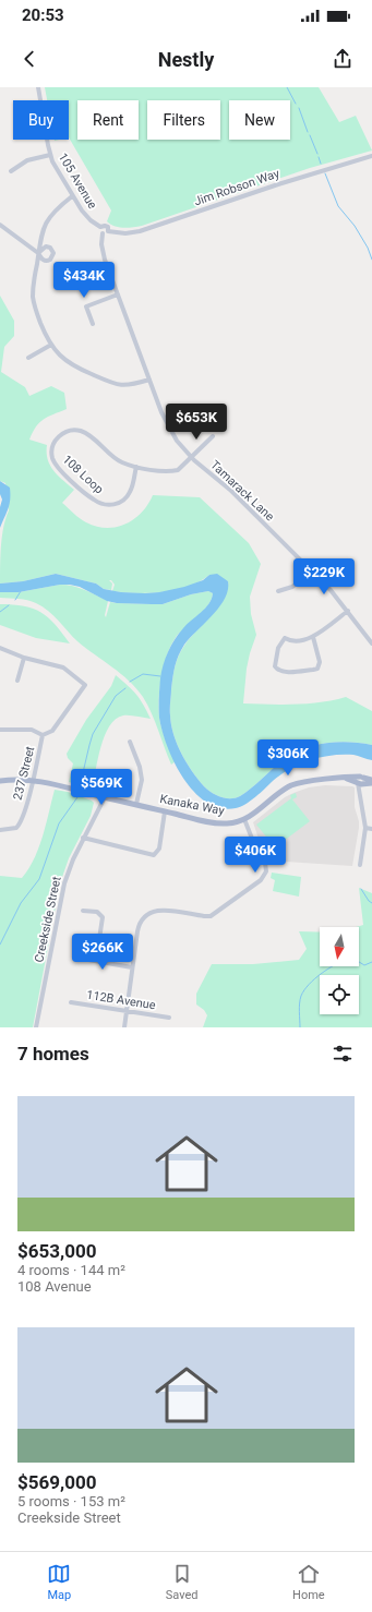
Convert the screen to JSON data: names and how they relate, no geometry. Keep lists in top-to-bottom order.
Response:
{
  "streets": {
    "main road": ["Kanaka Way"],
    "street": [
      "105 Avenue",
      "Jim Robson Way",
      "108 Loop",
      "Tamarack Lane",
      "237 Street",
      "Creekside Street",
      "112B Avenue"
    ]
  },
  "crossings": [
    ["105 Avenue", "Jim Robson Way"],
    ["105 Avenue", "Tamarack Lane"],
    ["Jim Robson Way", "Tamarack Lane"],
    ["108 Loop", "Tamarack Lane"],
    ["237 Street", "Kanaka Way"],
    ["Kanaka Way", "Creekside Street"]
  ],
  "north": "bottom",
  "page": {
    "status": "20:53",
    "header": "Nestly",
    "chip": [
      "Buy",
      "Rent",
      "Filters",
      "New"
    ],
    "price": [
      "$434K",
      "$653K",
      "$229K",
      "$306K",
      "$569K",
      "$406K",
      "$266K"
    ],
    "heading": "7 homes",
    "list": [
      {
        "name": "$653,000",
        "note": "4 rooms · 144 m² · 108 Avenue"
      },
      {
        "name": "$569,000",
        "note": "5 rooms · 153 m² · Creekside Street"
      }
    ],
    "tabs": ["Map", "Saved", "Home"]
  }
}
